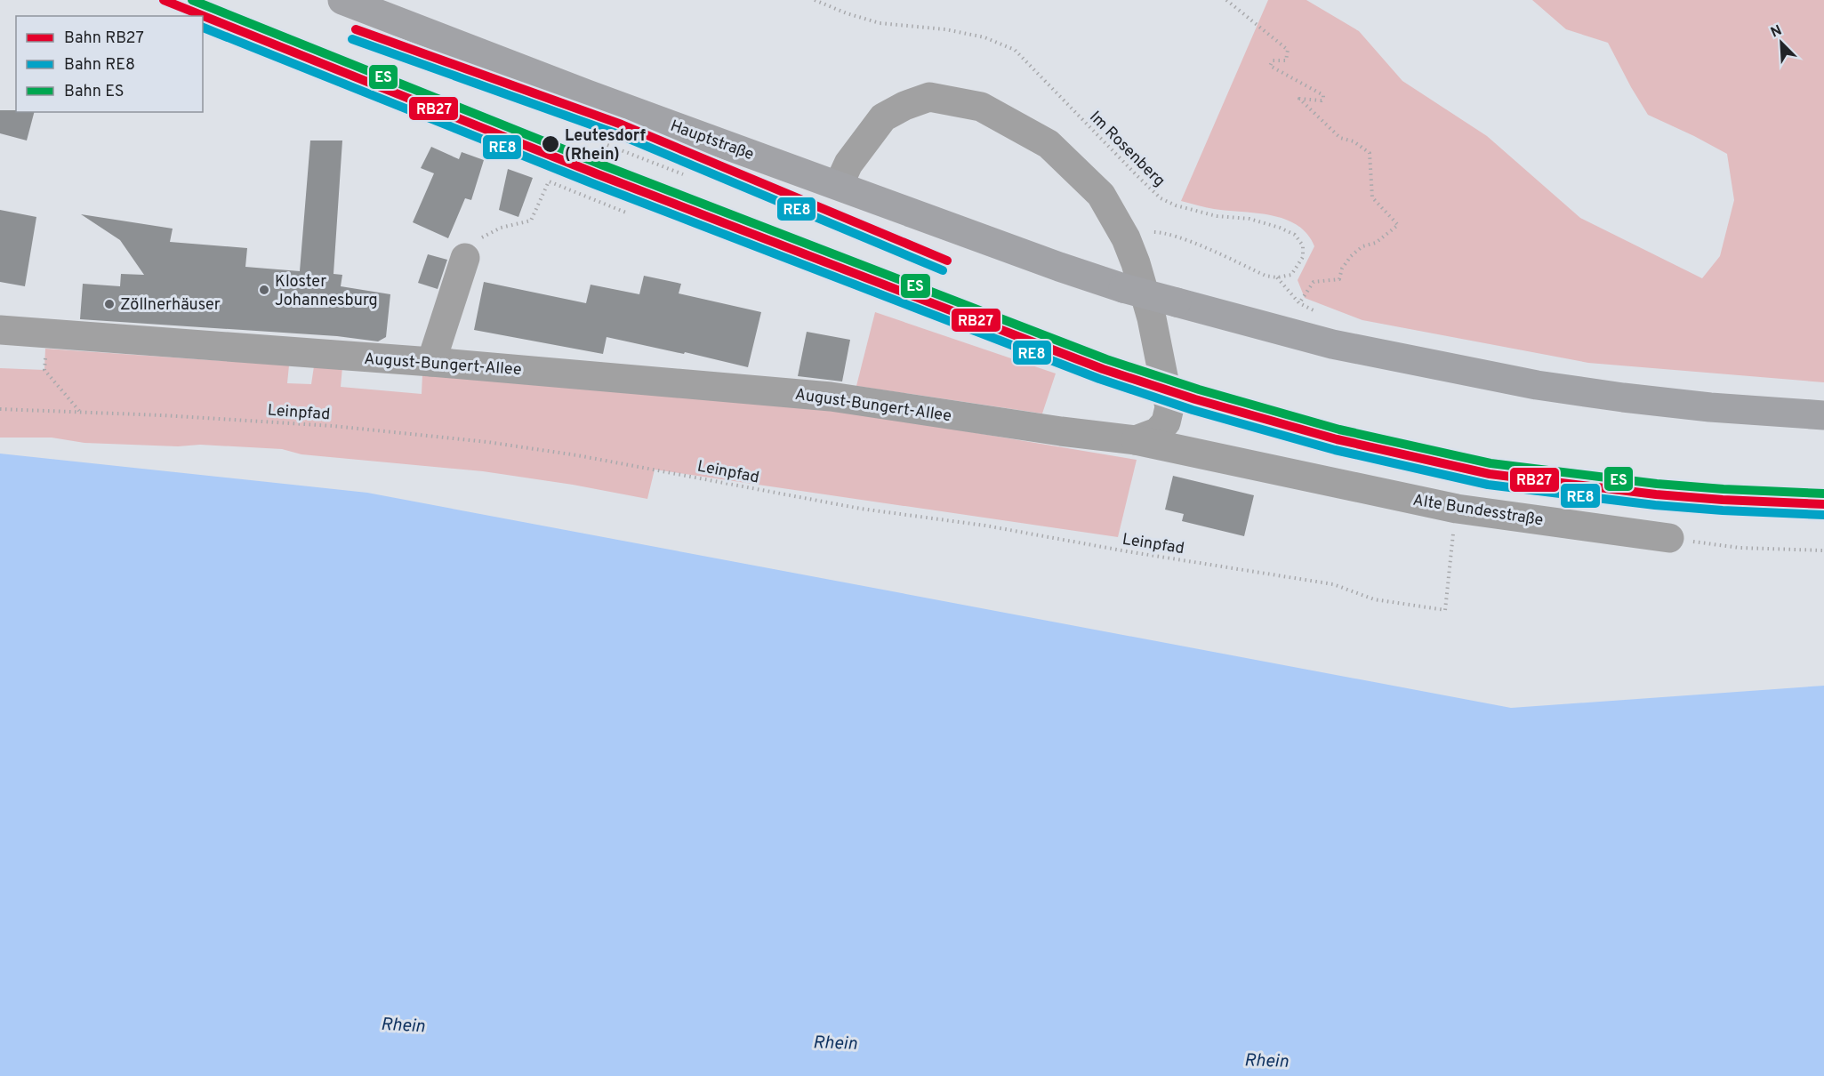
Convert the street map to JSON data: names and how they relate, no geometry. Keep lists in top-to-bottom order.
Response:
{
  "streets": {
    "main road": ["Hauptstraße"],
    "street": ["August-Bungert-Allee", "Alte Bundesstraße"],
    "path": ["Im Rosenberg", "Leinpfad"]
  },
  "crossings": [
    ["August-Bungert-Allee", "Alte Bundesstraße"],
    ["Leinpfad", "Alte Bundesstraße"]
  ],
  "water": ["Rhein"],
  "places": ["Leutesdorf (Rhein)", "Kloster Johannesburg", "Zöllnerhäuser"],
  "lines": ["rail line RB27", "rail line ES", "rail line RE8"],
  "legend": ["Bahn RB27", "Bahn RE8", "Bahn ES"],
  "north": "top left"
}
